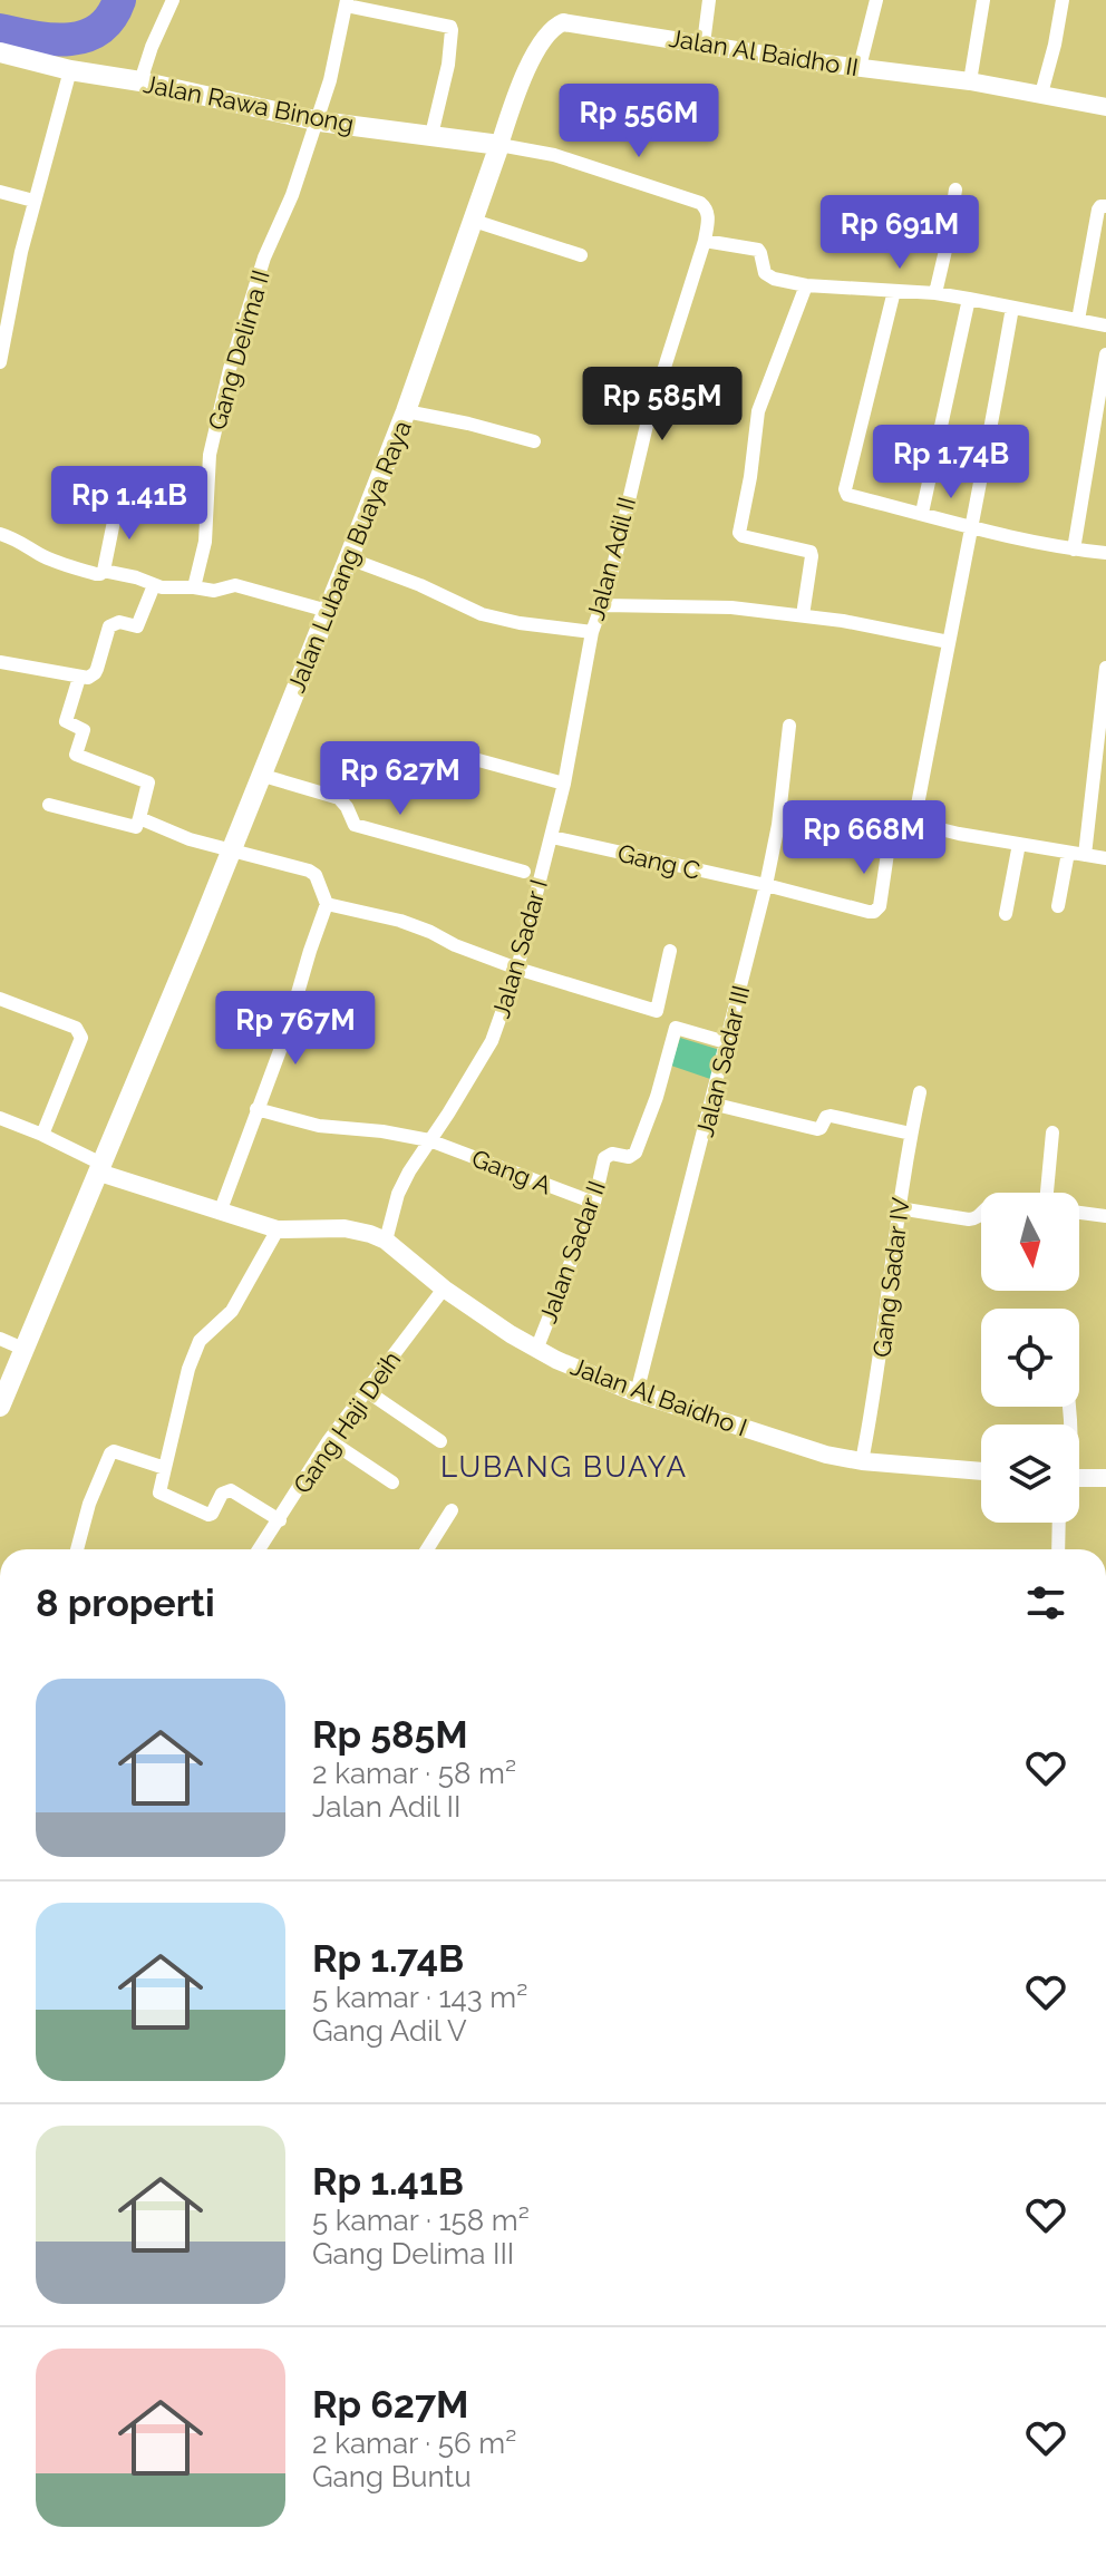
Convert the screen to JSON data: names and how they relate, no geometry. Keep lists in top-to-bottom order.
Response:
{
  "streets": {
    "main road": ["Jalan Rawa Binong", "Jalan Lubang Buaya Raya"],
    "street": [
      "Jalan Al Baidho II",
      "Gang Delima II",
      "Jalan Adil II",
      "Gang C",
      "Jalan Sadar I",
      "Jalan Sadar III",
      "Gang A",
      "Jalan Sadar II",
      "Gang Sadar IV",
      "Jalan Al Baidho I",
      "Gang Haji Deih"
    ]
  },
  "crossings": [
    ["Jalan Al Baidho II", "Jalan Rawa Binong"],
    ["Jalan Al Baidho II", "Jalan Lubang Buaya Raya"],
    ["Jalan Rawa Binong", "Gang Delima II"],
    ["Jalan Rawa Binong", "Jalan Lubang Buaya Raya"],
    ["Jalan Lubang Buaya Raya", "Jalan Adil II"],
    ["Jalan Lubang Buaya Raya", "Jalan Al Baidho I"],
    ["Jalan Adil II", "Jalan Sadar I"],
    ["Gang C", "Jalan Sadar I"],
    ["Gang C", "Jalan Sadar III"],
    ["Jalan Sadar I", "Gang A"],
    ["Jalan Sadar I", "Jalan Al Baidho I"],
    ["Jalan Sadar III", "Jalan Sadar II"],
    ["Jalan Sadar III", "Jalan Al Baidho I"],
    ["Gang A", "Jalan Sadar II"],
    ["Jalan Sadar II", "Jalan Al Baidho I"],
    ["Gang Sadar IV", "Jalan Al Baidho I"],
    ["Jalan Al Baidho I", "Gang Haji Deih"]
  ],
  "districts": ["LUBANG BUAYA"],
  "north": "bottom",
  "page": {
    "price": [
      "Rp 556M",
      "Rp 691M",
      "Rp 585M",
      "Rp 1.74B",
      "Rp 1.41B",
      "Rp 627M",
      "Rp 668M",
      "Rp 767M"
    ],
    "heading": "8 properti",
    "list": [
      {
        "name": "Rp 585M",
        "note": "2 kamar · 58 m² · Jalan Adil II"
      },
      {
        "name": "Rp 1.74B",
        "note": "5 kamar · 143 m² · Gang Adil V"
      },
      {
        "name": "Rp 1.41B",
        "note": "5 kamar · 158 m² · Gang Delima III"
      },
      {
        "name": "Rp 627M",
        "note": "2 kamar · 56 m² · Gang Buntu"
      }
    ]
  }
}
